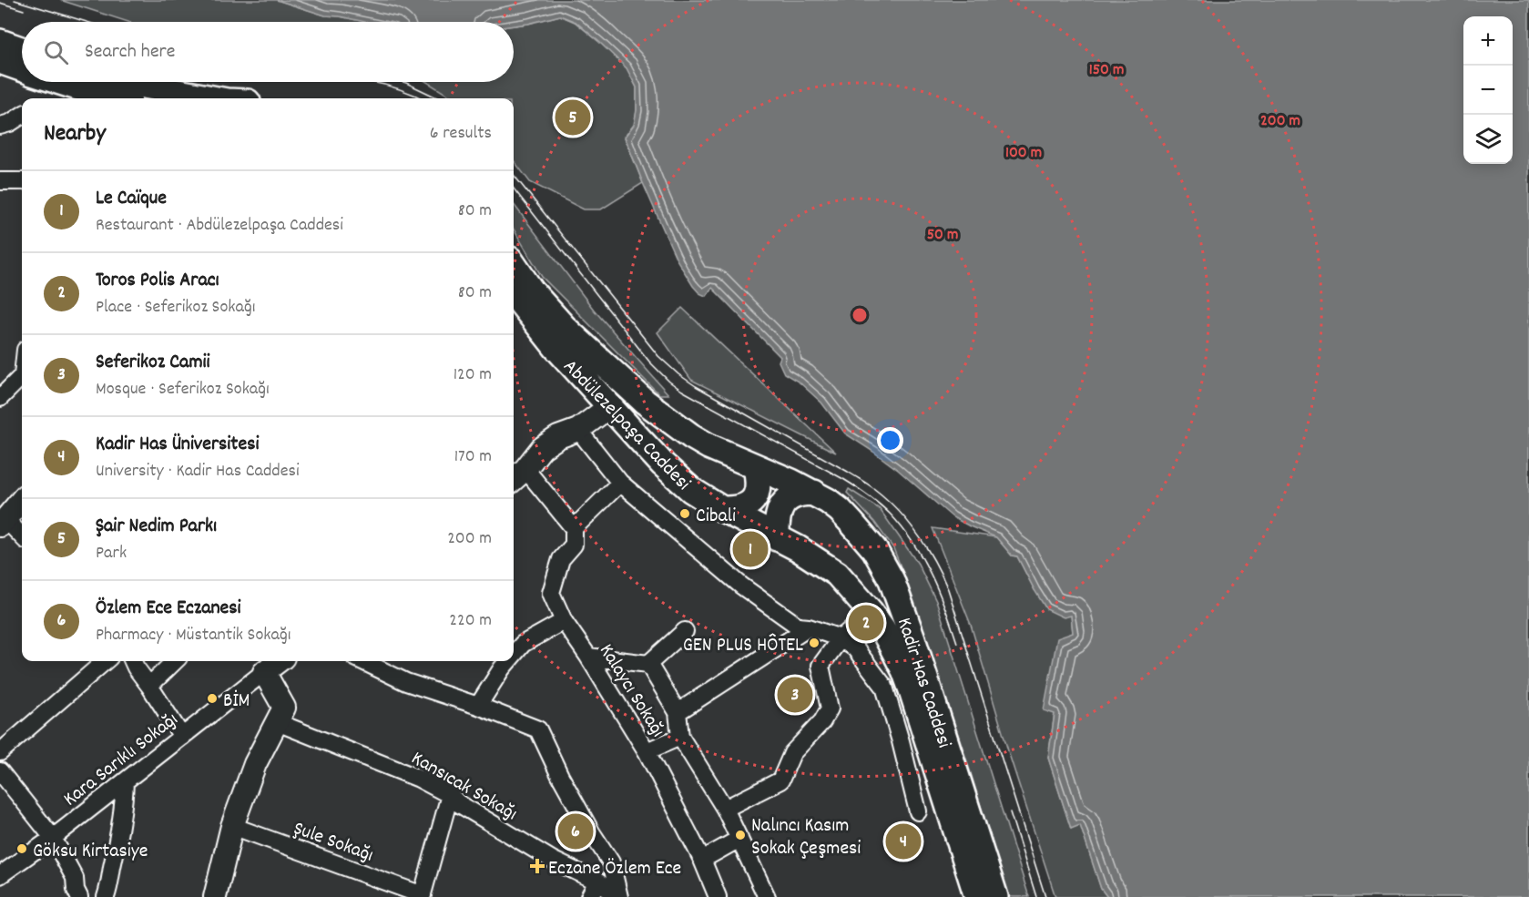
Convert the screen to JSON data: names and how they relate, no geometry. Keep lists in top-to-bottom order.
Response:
{
  "streets": {
    "main road": ["Abdülezelpaşa Caddesi", "Kadir Has Caddesi"],
    "street": [
      "Kalaycı Sokağı",
      "Kara Sarıklı Sokağı",
      "Kansıcak Sokağı",
      "Şule Sokağı"
    ]
  },
  "crossings": [
    ["Abdülezelpaşa Caddesi", "Kadir Has Caddesi"]
  ],
  "places": {
    "other": [
      "Cibali",
      "GEN PLUS HÔTEL",
      "BİM",
      "Nalıncı Kasım Sokak Çeşmesi",
      "Göksu Kirtasiye"
    ],
    "health": ["Eczane Özlem Ece"]
  },
  "page": {
    "map_buttons": ["+", "−"],
    "search": "Search here",
    "pins": [
      "5",
      "1",
      "2",
      "3",
      "6",
      "4"
    ],
    "heading": ["Nearby", "6 results"],
    "list": [
      {
        "mark": "1",
        "name": "Le Caïque",
        "note": "Restaurant · Abdülezelpaşa Caddesi",
        "value": "80 m"
      },
      {
        "mark": "2",
        "name": "Toros Polis Aracı",
        "note": "Place · Seferikoz Sokağı",
        "value": "80 m"
      },
      {
        "mark": "3",
        "name": "Seferikoz Camii",
        "note": "Mosque · Seferikoz Sokağı",
        "value": "120 m"
      },
      {
        "mark": "4",
        "name": "Kadir Has Üniversitesi",
        "note": "University · Kadir Has Caddesi",
        "value": "170 m"
      },
      {
        "mark": "5",
        "name": "Şair Nedim Parkı",
        "note": "Park",
        "value": "200 m"
      },
      {
        "mark": "6",
        "name": "Özlem Ece Eczanesi",
        "note": "Pharmacy · Müstantik Sokağı",
        "value": "220 m"
      }
    ]
  },
  "rings": [
    "150 m",
    "200 m",
    "100 m",
    "50 m"
  ]
}
